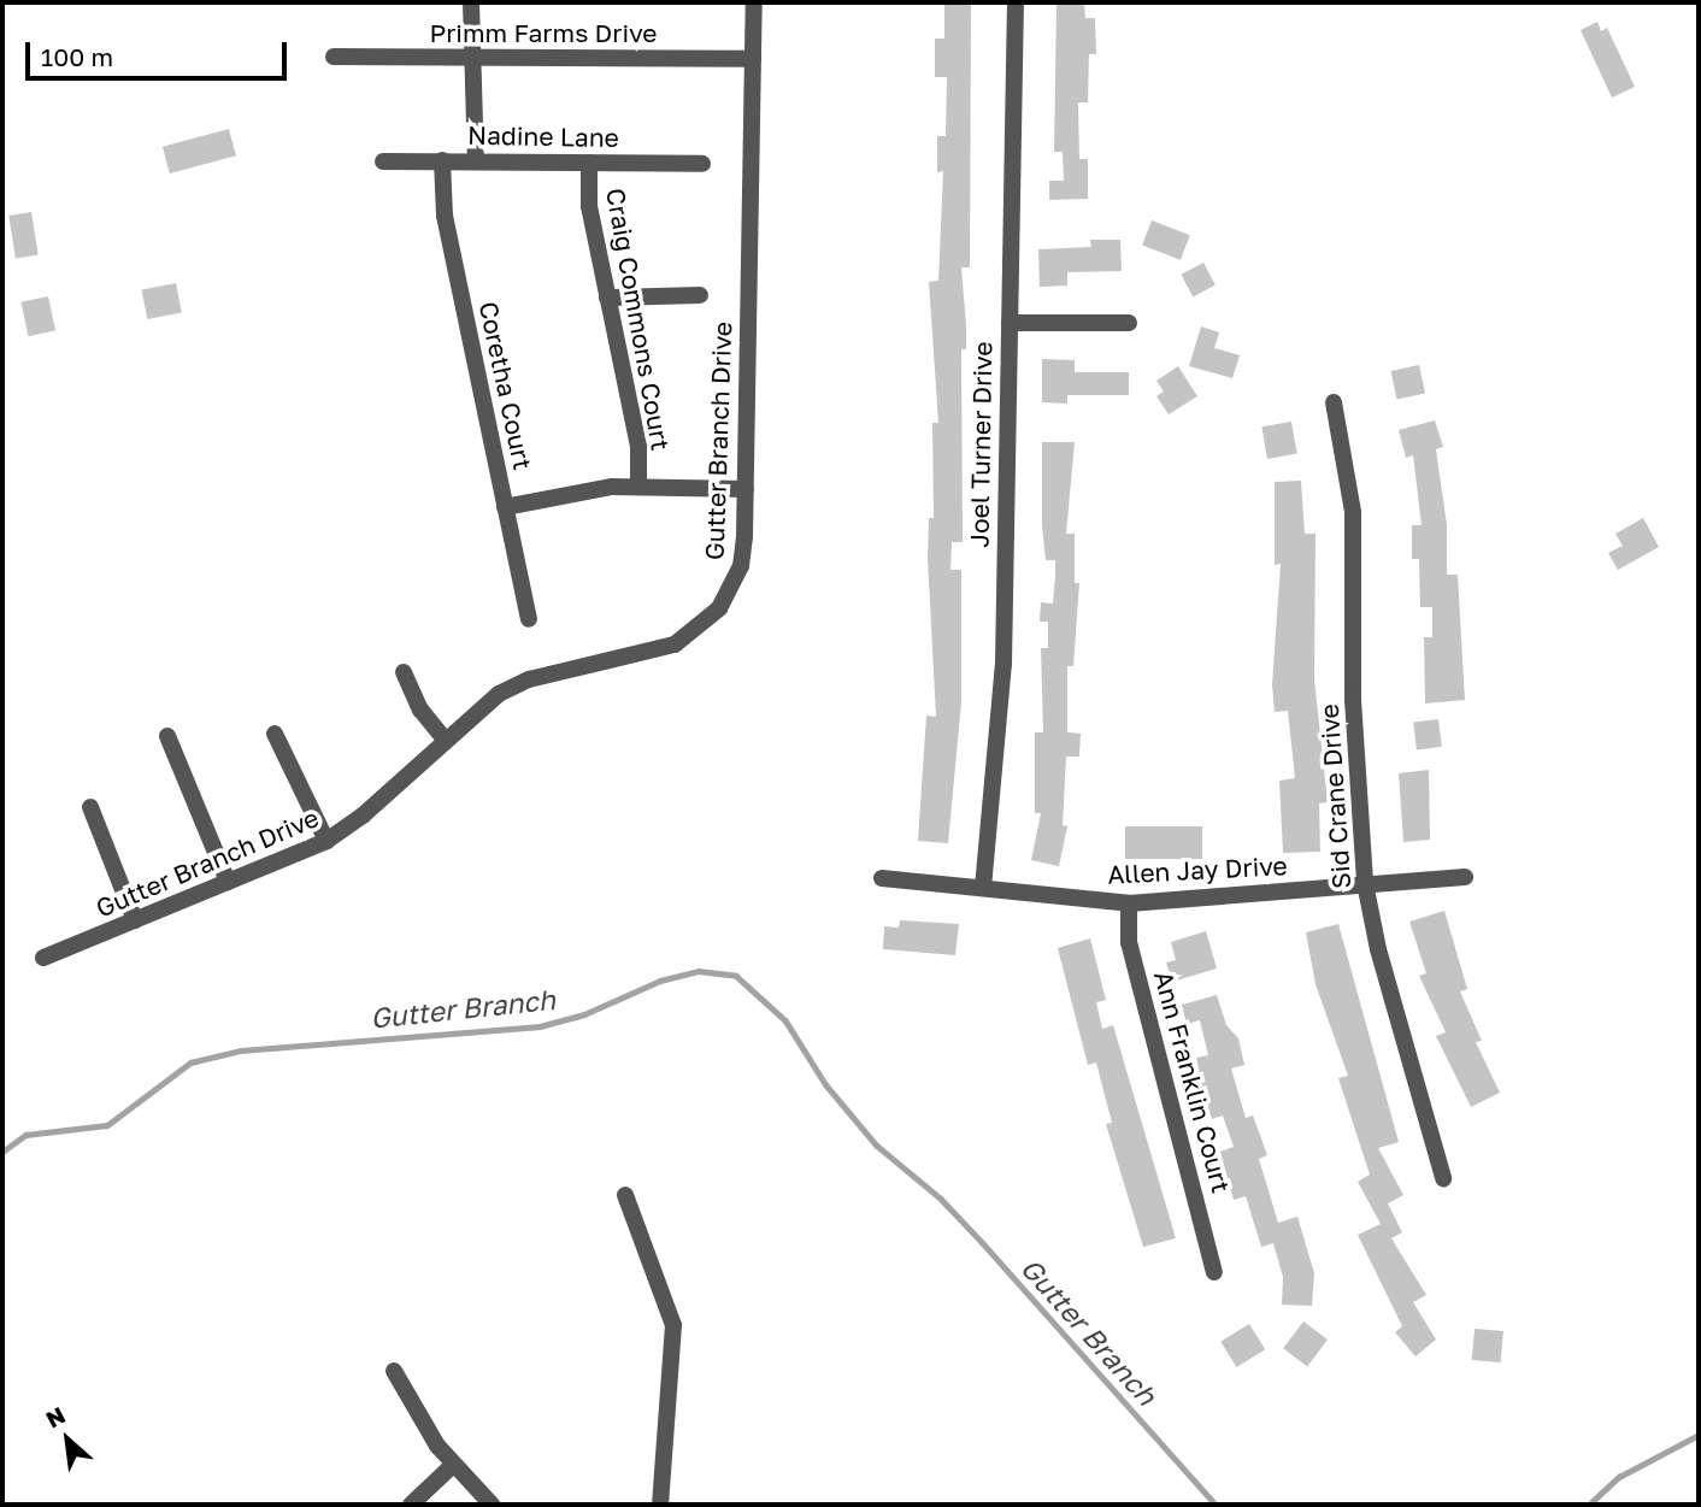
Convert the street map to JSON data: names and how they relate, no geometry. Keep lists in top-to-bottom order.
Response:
{
  "streets": {
    "street": [
      "Primm Farms Drive",
      "Nadine Lane",
      "Craig Commons Court",
      "Coretha Court",
      "Gutter Branch Drive",
      "Joel Turner Drive",
      "Sid Crane Drive",
      "Allen Jay Drive",
      "Ann Franklin Court"
    ]
  },
  "crossings": [
    ["Primm Farms Drive", "Gutter Branch Drive"],
    ["Nadine Lane", "Craig Commons Court"],
    ["Nadine Lane", "Coretha Court"],
    ["Joel Turner Drive", "Allen Jay Drive"],
    ["Sid Crane Drive", "Allen Jay Drive"],
    ["Allen Jay Drive", "Ann Franklin Court"]
  ],
  "water": ["Gutter Branch"],
  "scale_bar": "100 m",
  "north": "top left"
}
